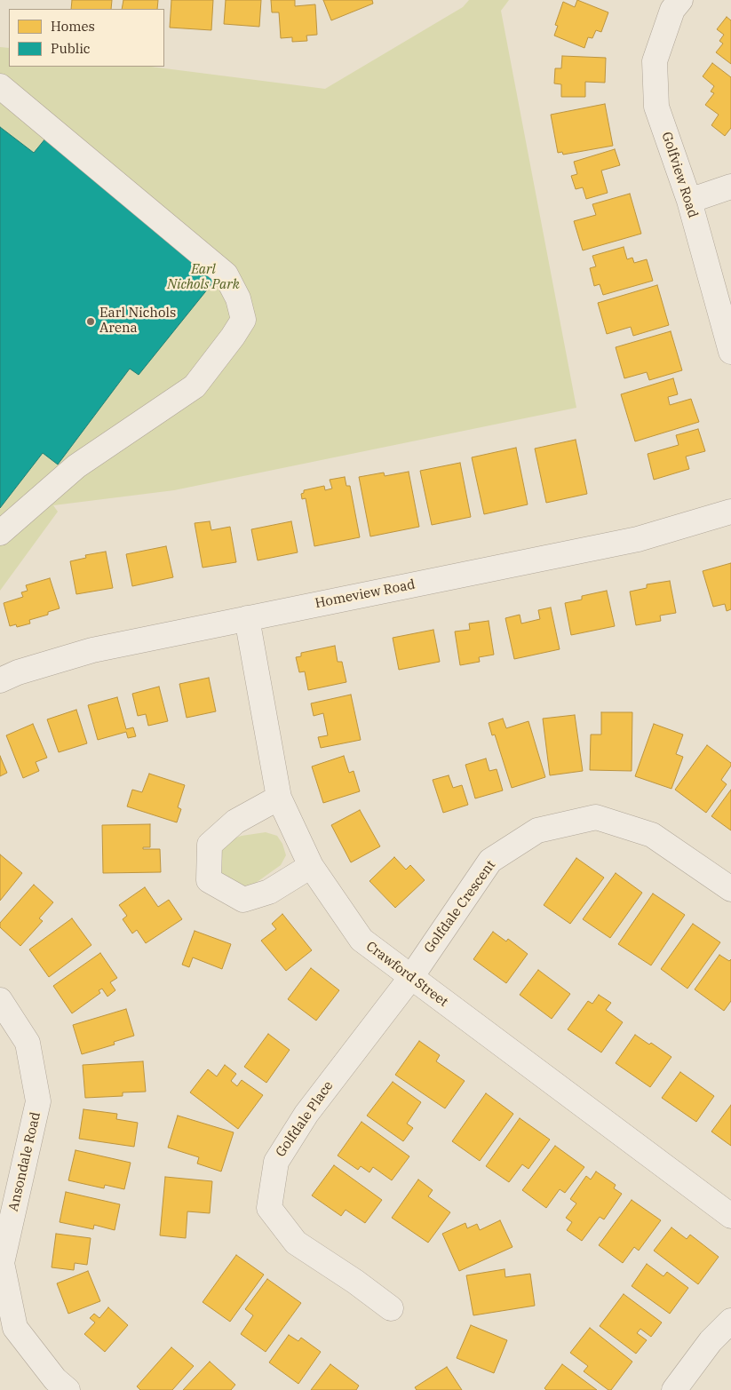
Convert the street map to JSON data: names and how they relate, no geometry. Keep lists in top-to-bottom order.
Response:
{
  "streets": {
    "street": [
      "Golfview Road",
      "Homeview Road",
      "Golfdale Crescent",
      "Crawford Street",
      "Golfdale Place",
      "Ansondale Road"
    ]
  },
  "crossings": [
    ["Homeview Road", "Crawford Street"],
    ["Golfdale Crescent", "Crawford Street"],
    ["Golfdale Crescent", "Golfdale Place"],
    ["Crawford Street", "Golfdale Place"]
  ],
  "parks": ["Earl Nichols Park"],
  "places": ["Earl Nichols Arena"],
  "legend": ["Homes", "Public"]
}
